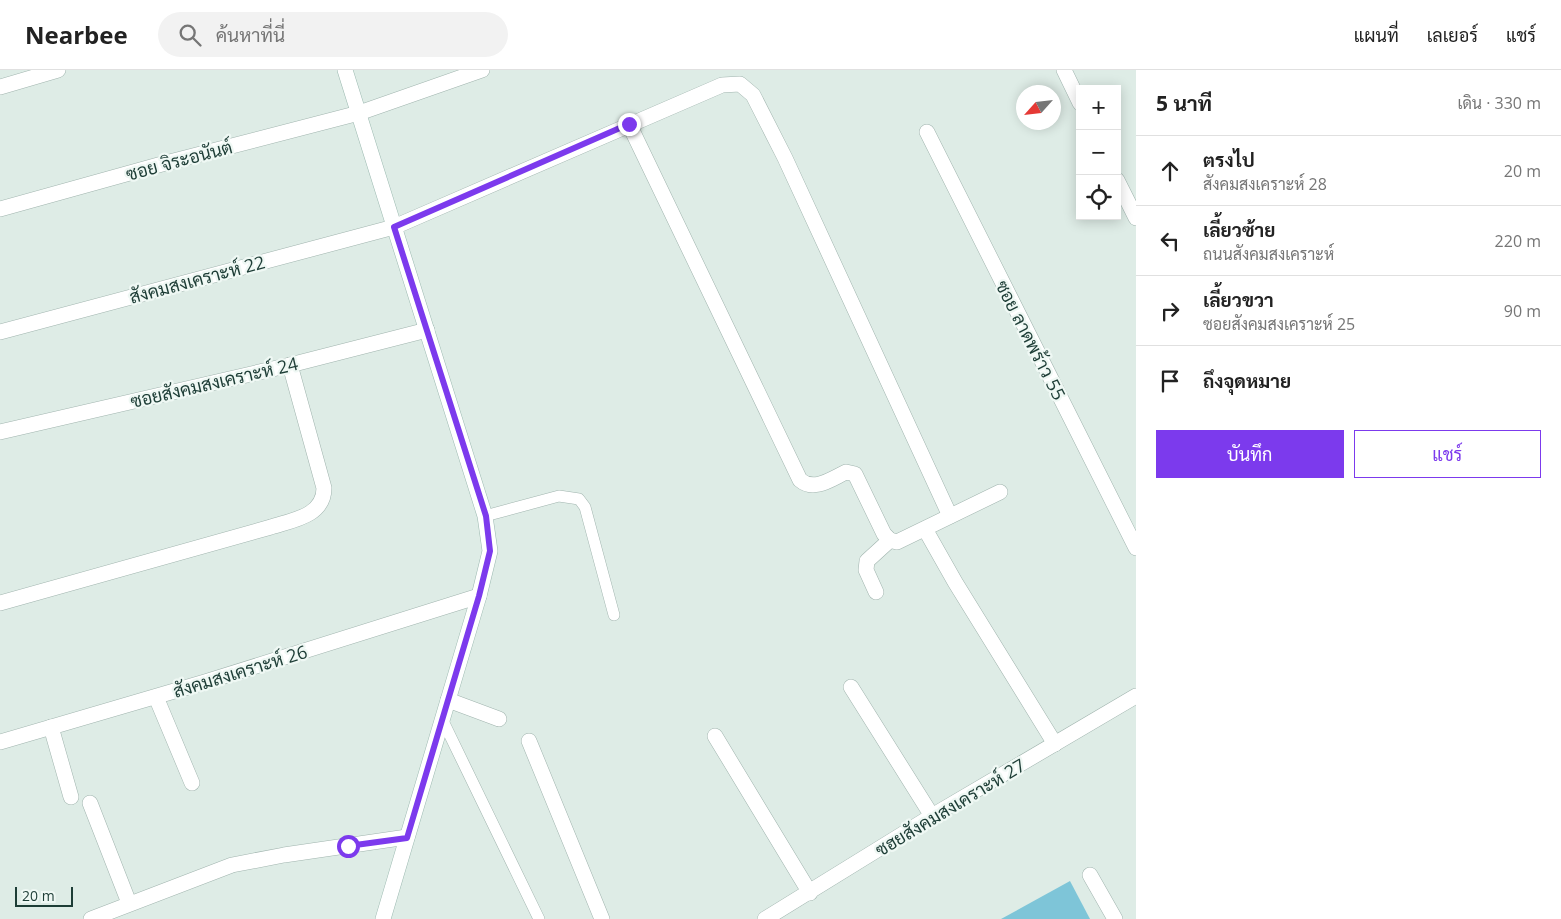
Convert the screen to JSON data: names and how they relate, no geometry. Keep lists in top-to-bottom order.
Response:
{
  "streets": {
    "street": [
      "ซอย จิระอนันต์",
      "สังคมสงเคราะห์ 22",
      "ซอย ลาดพร้าว 55",
      "ซอยสังคมสงเคราะห์ 24",
      "สังคมสงเคราะห์ 26",
      "ซฮยสังคมสงเคราะห์ 27"
    ]
  },
  "scale_bar": "20 m",
  "north": "bottom left",
  "page": {
    "header": "Nearbee",
    "search": "ค้นหาที่นี่",
    "nav": ["แผนที่", "เลเยอร์", "แชร์"],
    "heading": ["5 นาที", "เดิน · 330 m"],
    "map_buttons": ["+", "−"],
    "list": [
      ["ตรงไป", "สังคมสงเคราะห์ 28", "20 m"],
      ["เลี้ยวซ้าย", "ถนนสังคมสงเคราะห์", "220 m"],
      ["เลี้ยวขวา", "ซอยสังคมสงเคราะห์ 25", "90 m"],
      "ถึงจุดหมาย"
    ],
    "buttons": ["บันทึก", "แชร์"],
    "scale": "20 m"
  }
}
